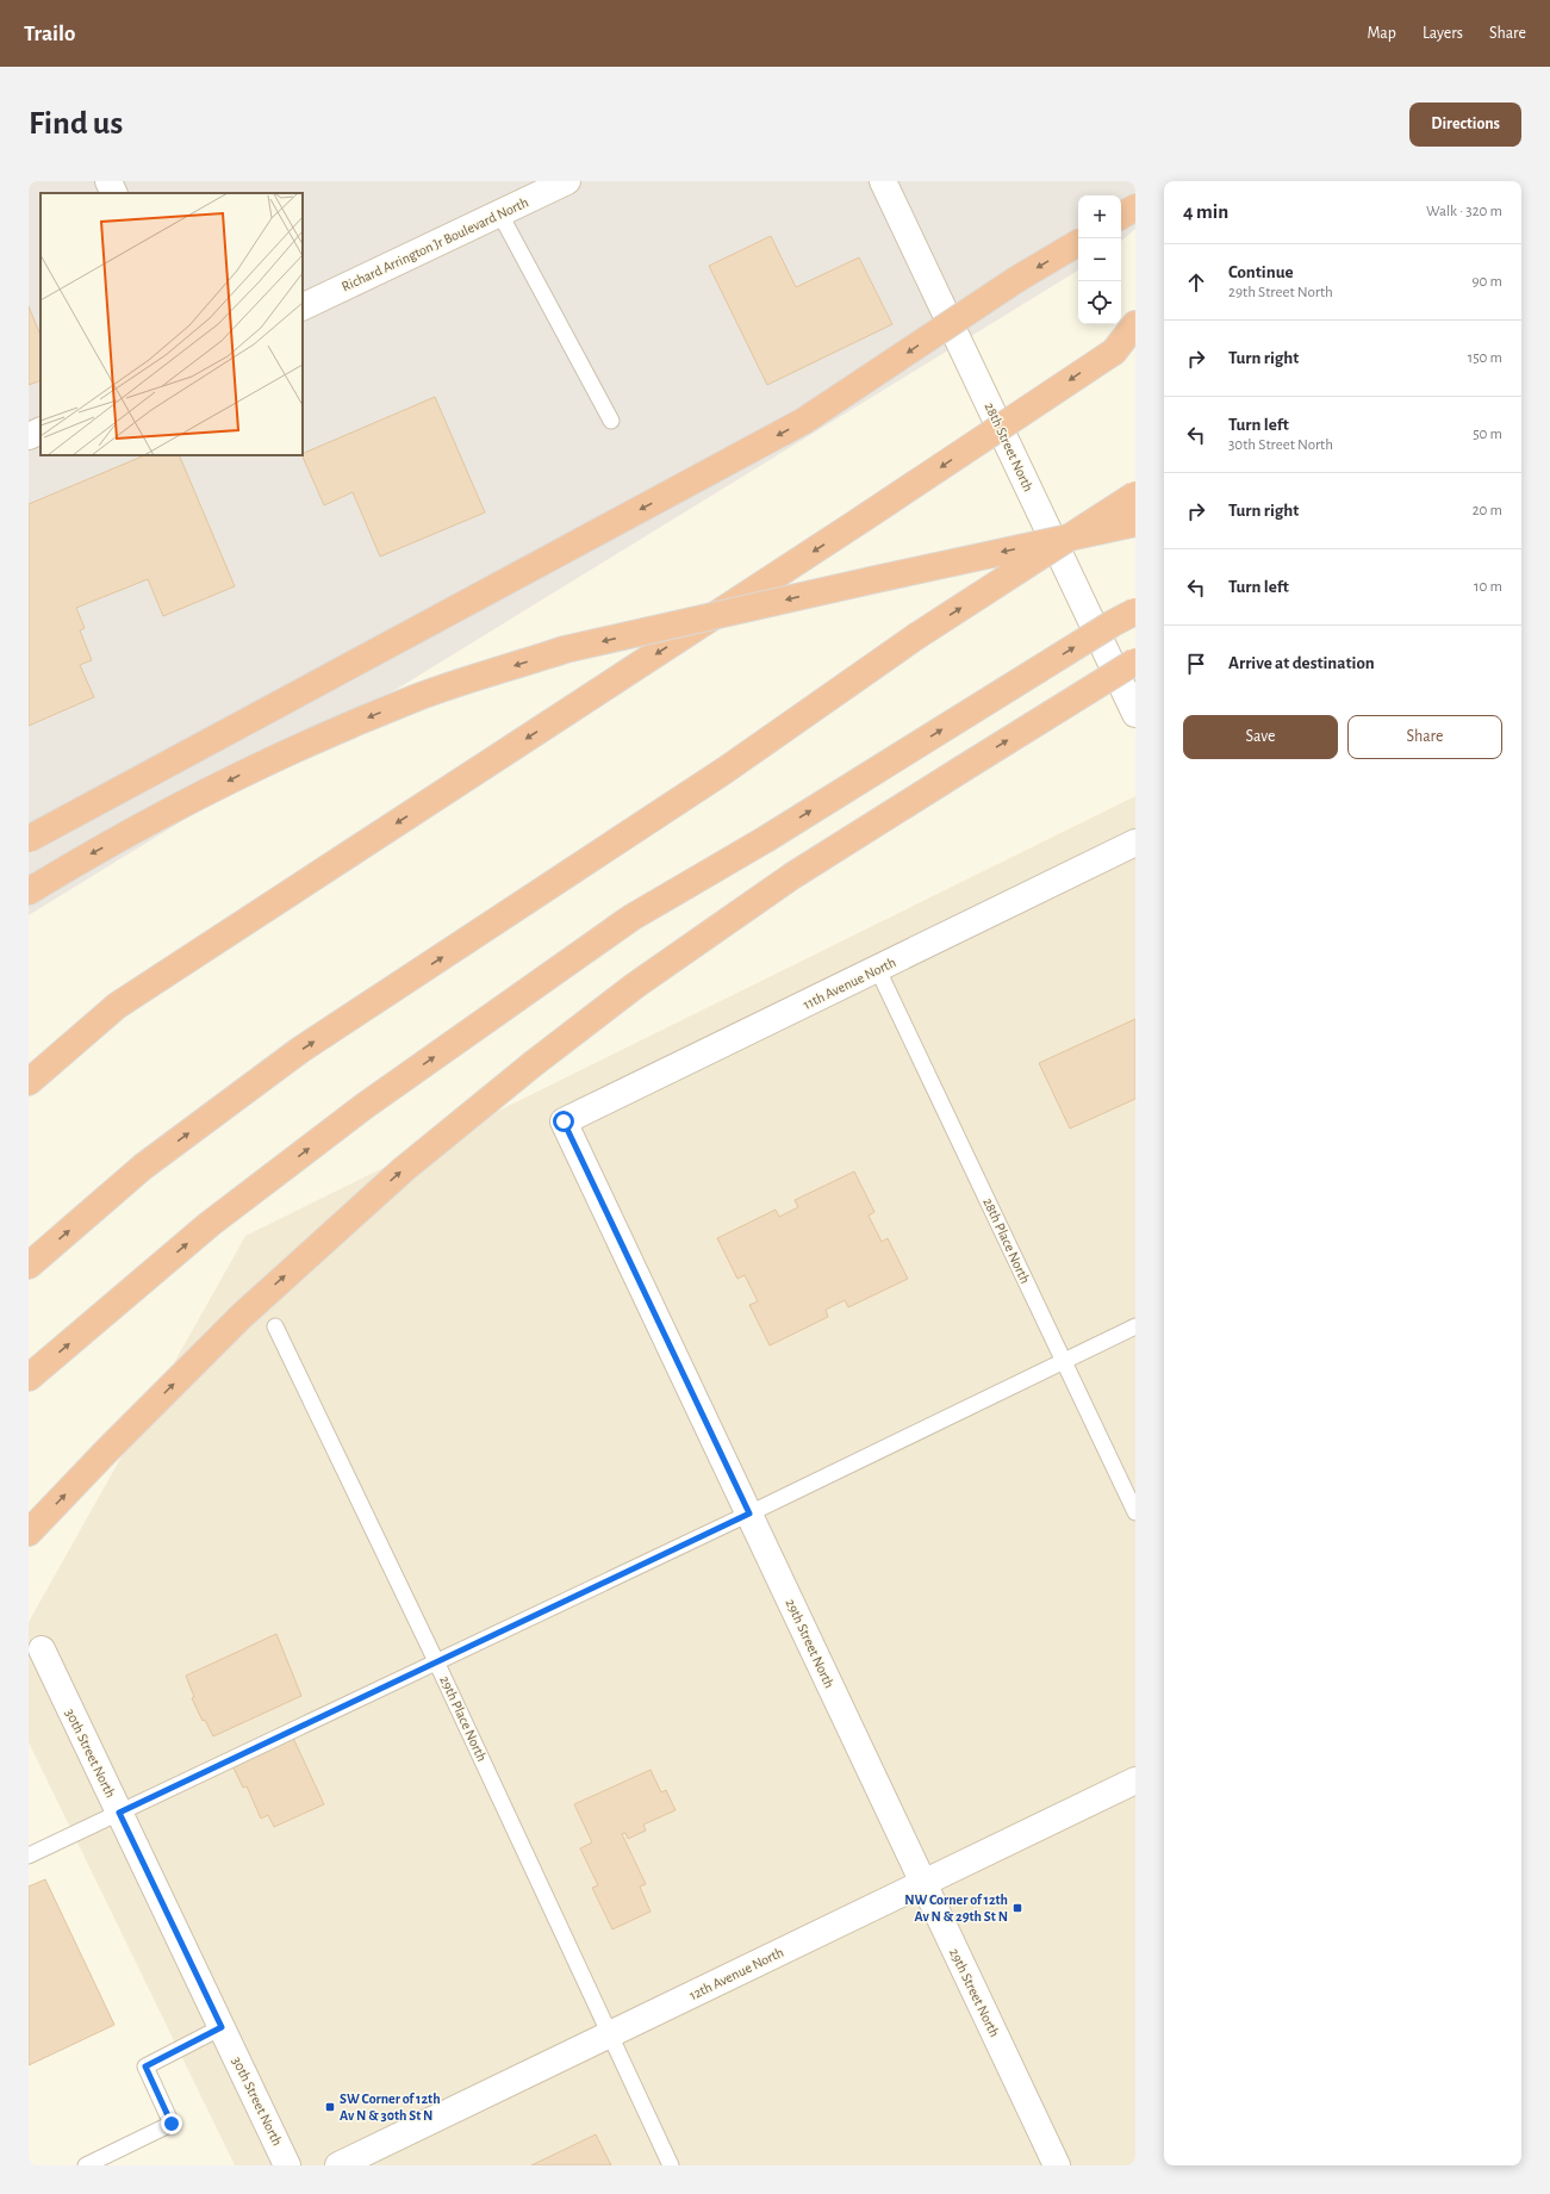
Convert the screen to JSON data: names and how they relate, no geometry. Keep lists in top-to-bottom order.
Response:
{
  "streets": {
    "street": [
      "Richard Arrington Jr Boulevard North",
      "28th Street North",
      "11th Avenue North",
      "29th Street North",
      "30th Street North",
      "12th Avenue North"
    ],
    "lane": ["28th Place North", "29th Place North"]
  },
  "crossings": [
    ["11th Avenue North", "28th Place North"],
    ["11th Avenue North", "29th Street North"],
    ["29th Street North", "12th Avenue North"],
    ["29th Place North", "12th Avenue North"]
  ],
  "places": {
    "transit": ["NW Corner of 12th Av N & 29th St N", "SW Corner of 12th Av N & 30th St N"]
  },
  "page": {
    "header": "Trailo",
    "nav": ["Map", "Layers", "Share"],
    "buttons": [
      "Directions",
      ["Save", "Share"]
    ],
    "title": "Find us",
    "heading": ["4 min", "Walk · 320 m"],
    "map_buttons": ["+", "−"],
    "list": [
      ["Continue", "29th Street North", "90 m"],
      ["Turn right", "150 m"],
      ["Turn left", "30th Street North", "50 m"],
      ["Turn right", "20 m"],
      ["Turn left", "10 m"],
      "Arrive at destination"
    ]
  }
}
